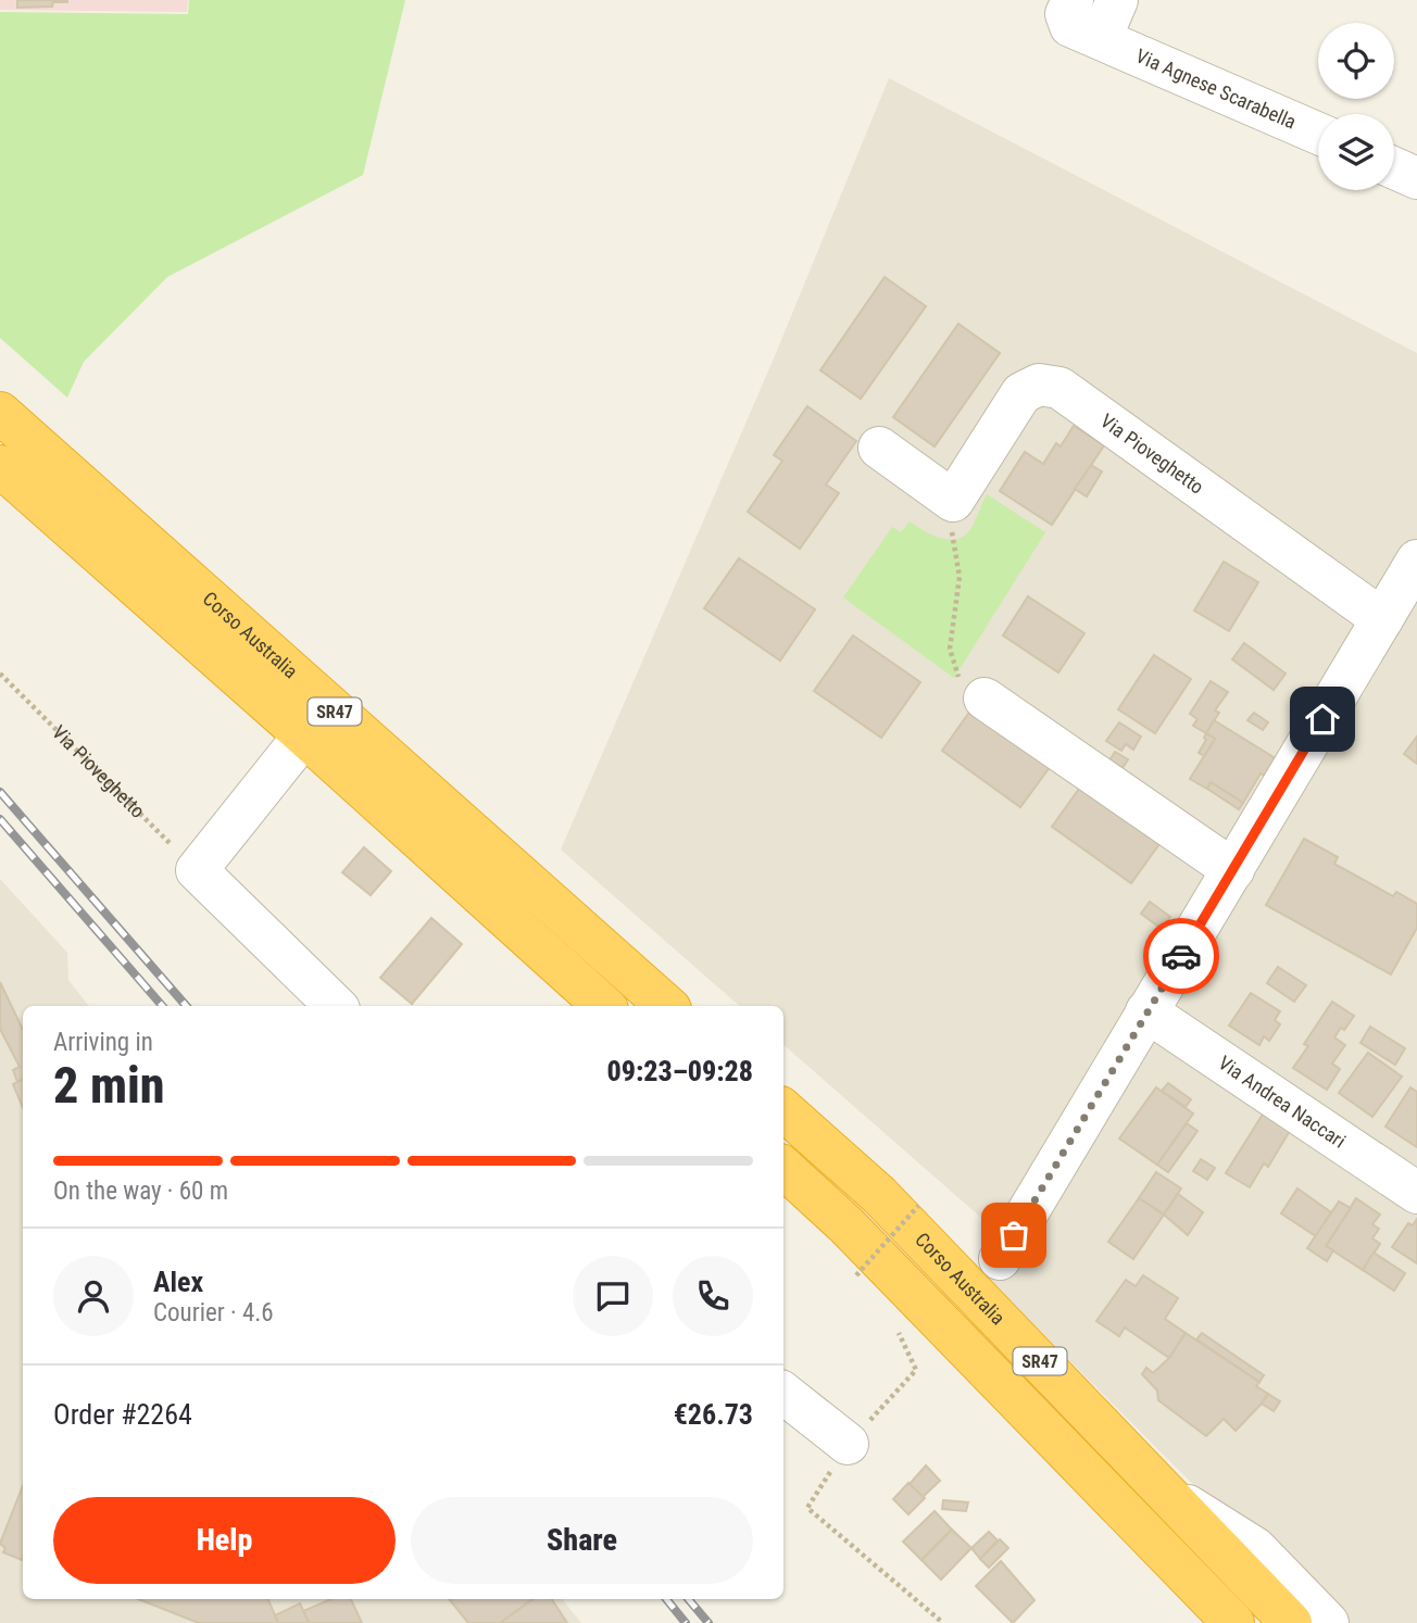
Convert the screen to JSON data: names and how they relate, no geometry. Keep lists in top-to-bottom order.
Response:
{
  "streets": {
    "highway": ["Corso Australia", "SR47"],
    "street": ["Via Agnese Scarabella", "Via Pioveghetto", "Via Andrea Naccari"]
  },
  "page": {
    "heading": ["2 min", "Arriving in", "09:23–09:28"],
    "panel": [
      "Alex",
      "Courier · 4.6",
      "Order #2264",
      "€26.73"
    ],
    "bar": "On the way · 60 m",
    "buttons": ["Help", "Share"]
  }
}
